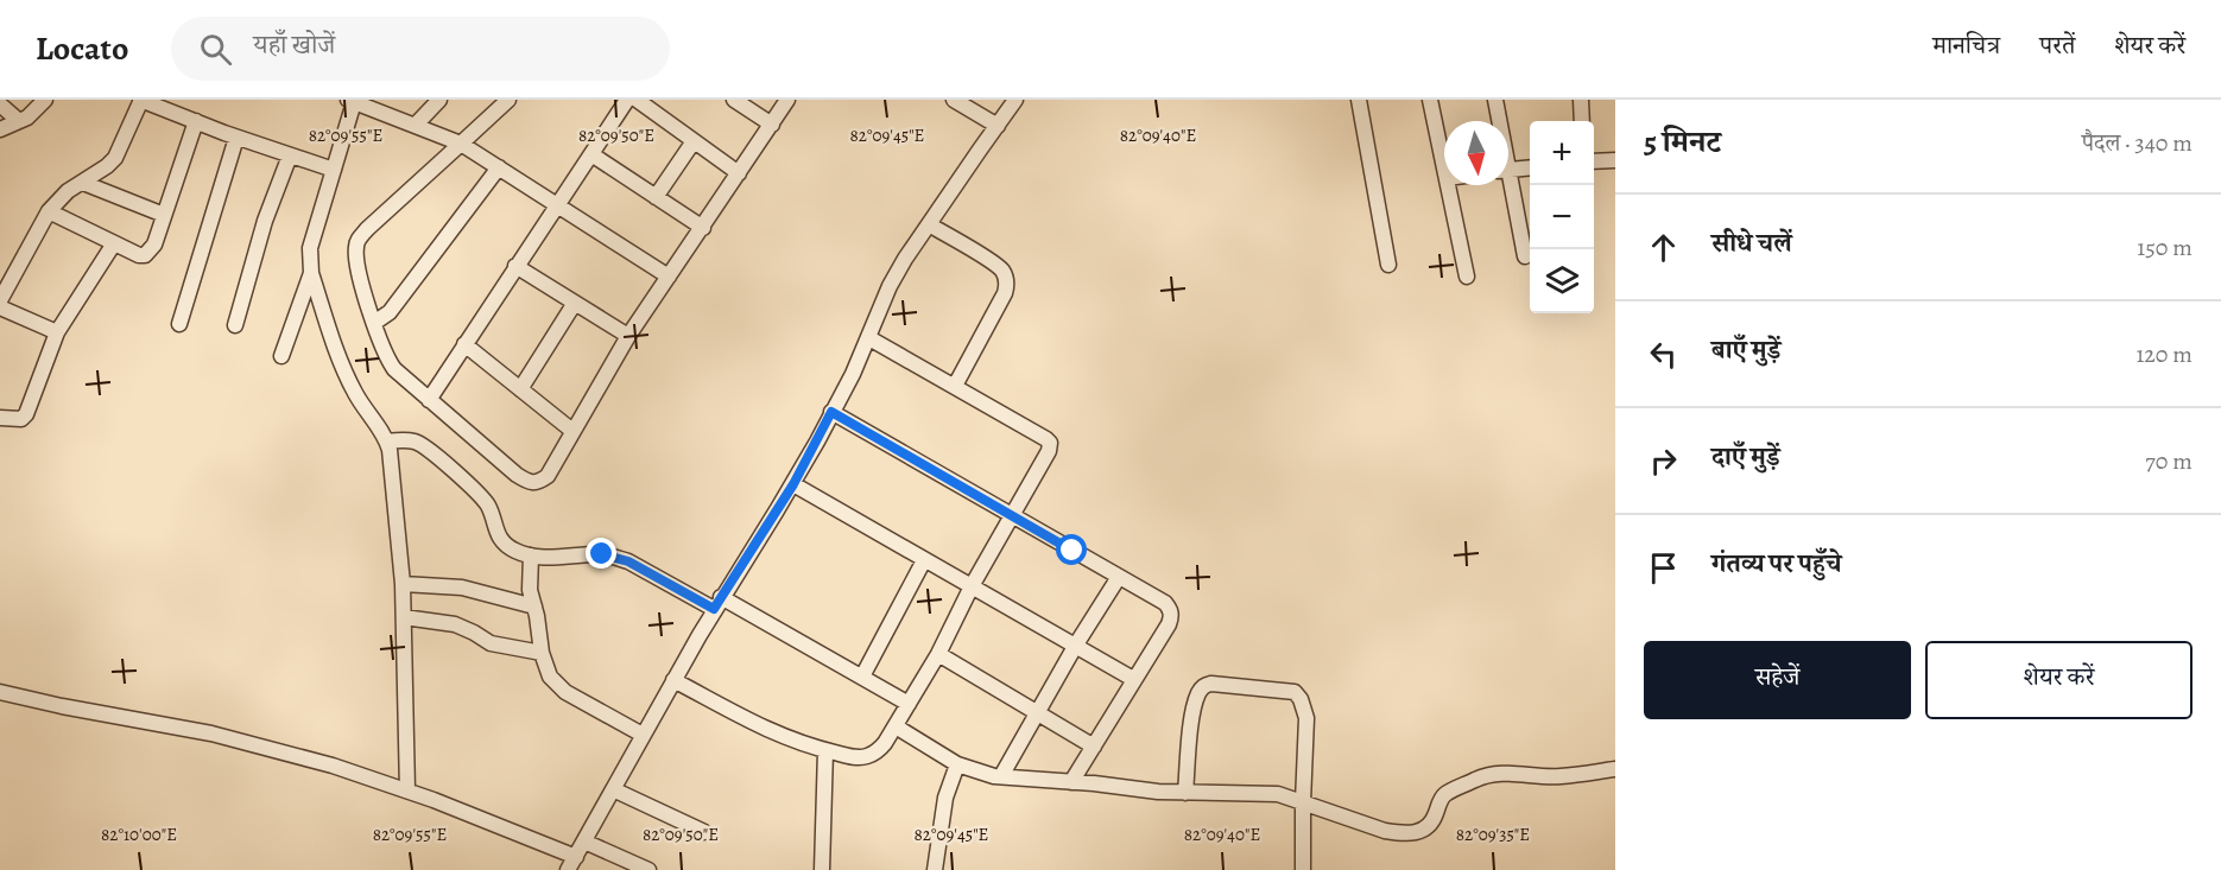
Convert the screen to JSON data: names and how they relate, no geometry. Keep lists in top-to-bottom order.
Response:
{
  "north": "bottom",
  "page": {
    "header": "Locato",
    "search": "यहाँ खोजें",
    "nav": ["मानचित्र", "परतें", "शेयर करें"],
    "heading": ["5 मिनट", "पैदल · 340 m"],
    "map_buttons": ["+", "−"],
    "list": [
      ["सीधे चलें", "150 m"],
      ["बाएँ मुड़ें", "120 m"],
      ["दाएँ मुड़ें", "70 m"],
      "गंतव्य पर पहुँचे"
    ],
    "buttons": ["सहेजें", "शेयर करें"]
  },
  "coordinates": [
    "82°09'50\"E",
    "82°09'45\"E",
    "82°09'40\"E",
    "82°09'55\"E",
    "82°10'00\"E",
    "82°09'35\"E"
  ]
}
